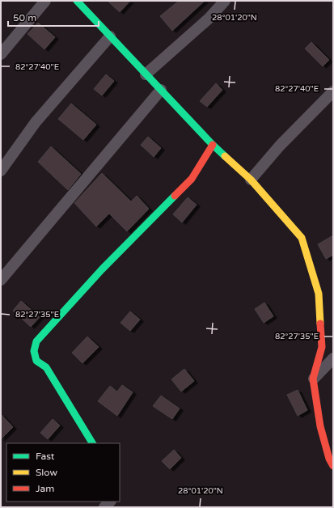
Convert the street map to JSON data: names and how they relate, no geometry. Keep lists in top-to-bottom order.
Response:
{
  "legend": ["Fast", "Slow", "Jam"],
  "scale_bar": "50 m",
  "coordinates": ["28°01'20\"N", "82°27'40\"E", "82°27'35\"E"]
}
